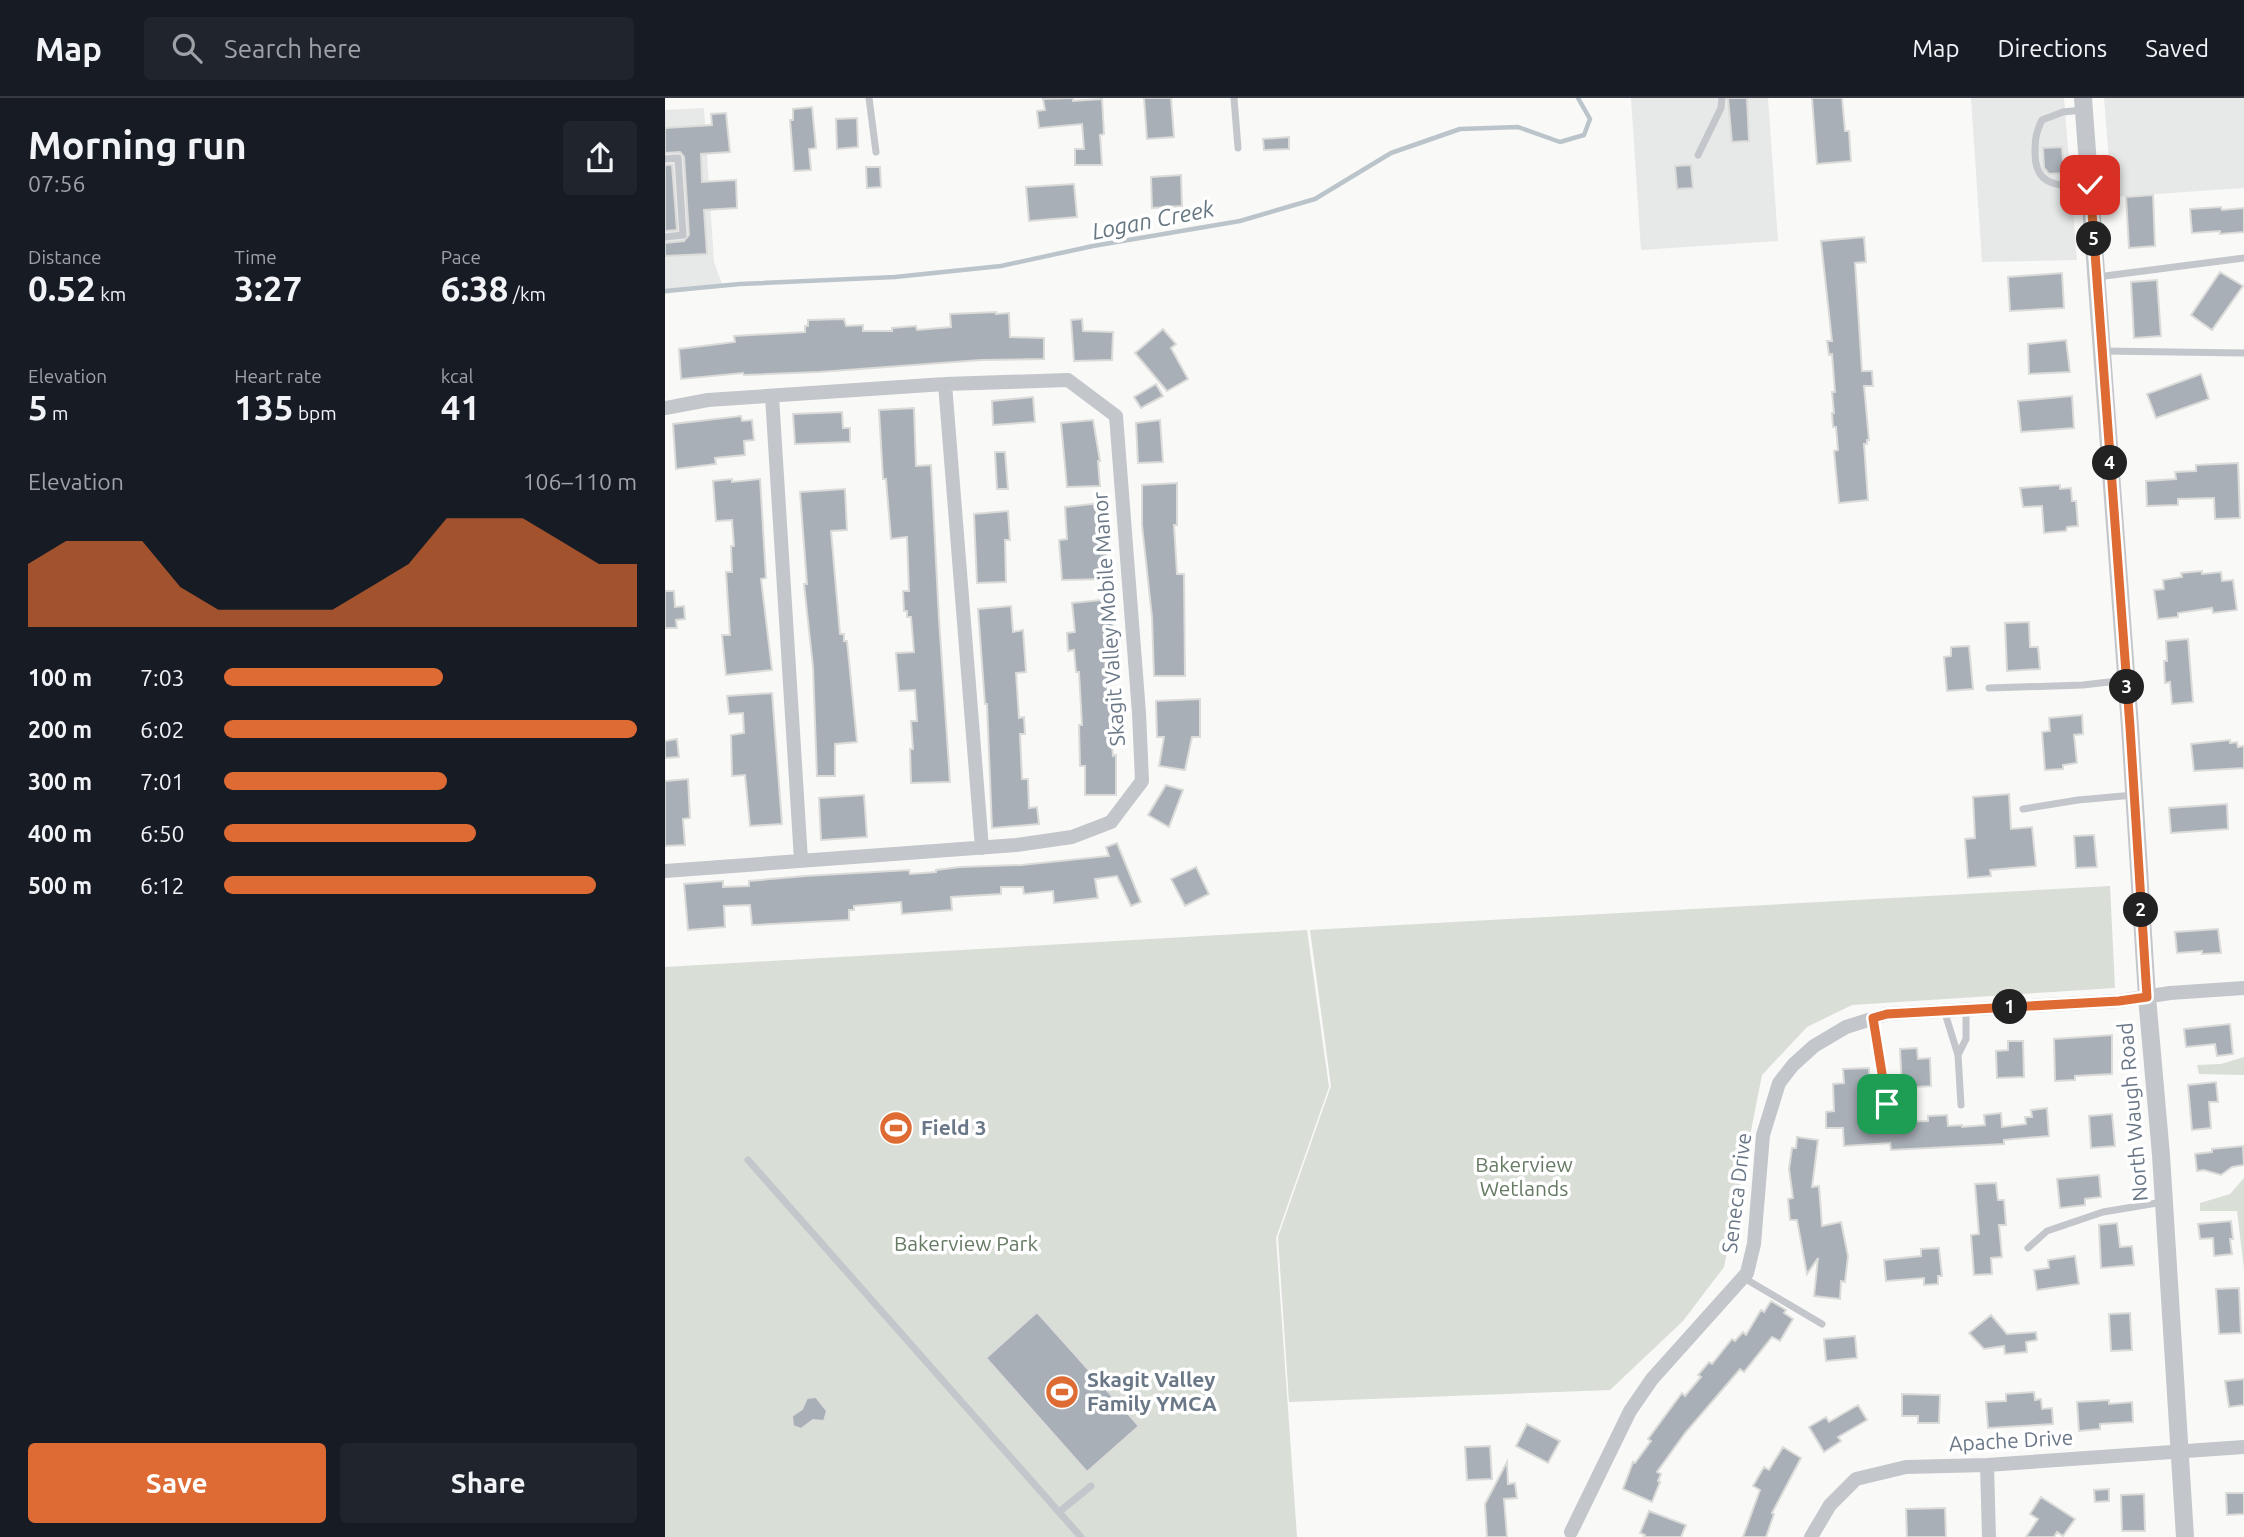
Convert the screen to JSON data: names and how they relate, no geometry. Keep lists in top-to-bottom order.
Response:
{
  "streets": {
    "street": [
      "Skagit Valley Mobile Manor",
      "North Waugh Road",
      "Seneca Drive",
      "Apache Drive"
    ]
  },
  "crossings": [
    ["North Waugh Road", "Seneca Drive"],
    ["North Waugh Road", "Apache Drive"]
  ],
  "water": ["Logan Creek"],
  "parks": ["Bakerview Wetlands", "Bakerview Park"],
  "places": {
    "sports": ["Field 3", "Skagit Valley Family YMCA"]
  },
  "page": {
    "header": "Map",
    "search": "Search here",
    "nav": ["Map", "Directions", "Saved"],
    "heading": ["Morning run", "07:56"],
    "stats": [
      ["Distance", "0.52 km"],
      ["Time", "3:27"],
      ["Pace", "6:38 /km"],
      ["Elevation", "5 m"],
      ["Heart rate", "135 bpm"],
      ["kcal", "41"]
    ],
    "pins": [
      "5",
      "4",
      "3",
      "2",
      "1"
    ],
    "chart": ["Elevation", "106–110 m"],
    "list": [
      {
        "name": "100 m",
        "note": "7:03"
      },
      {
        "name": "200 m",
        "note": "6:02"
      },
      {
        "name": "300 m",
        "note": "7:01"
      },
      {
        "name": "400 m",
        "note": "6:50"
      },
      {
        "name": "500 m",
        "note": "6:12"
      }
    ],
    "buttons": ["Save", "Share"]
  }
}
